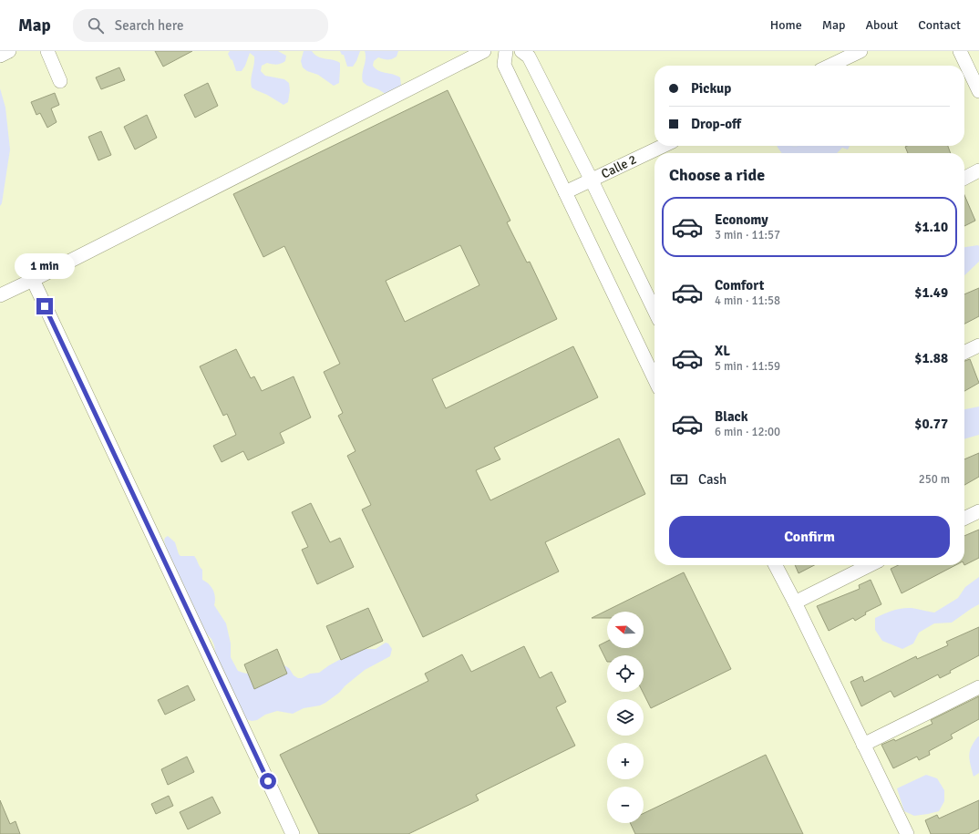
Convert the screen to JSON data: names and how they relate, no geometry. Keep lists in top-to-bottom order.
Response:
{
  "streets": {
    "street": ["Calle 2"]
  },
  "north": "left",
  "page": {
    "header": "Map",
    "search": "Search here",
    "nav": [
      "Home",
      "Map",
      "About",
      "Contact"
    ],
    "banner": ["Pickup", "Drop-off"],
    "heading": "Choose a ride",
    "list": [
      {
        "name": "Economy",
        "note": "3 min · 11:57",
        "value": "$1.10"
      },
      {
        "name": "Comfort",
        "note": "4 min · 11:58",
        "value": "$1.49"
      },
      {
        "name": "XL",
        "note": "5 min · 11:59",
        "value": "$1.88"
      },
      {
        "name": "Black",
        "note": "6 min · 12:00",
        "value": "$0.77"
      }
    ],
    "bubble": "1 min",
    "pay": ["Cash", "250 m"],
    "buttons": "Confirm",
    "map_buttons": ["+", "−"]
  }
}
